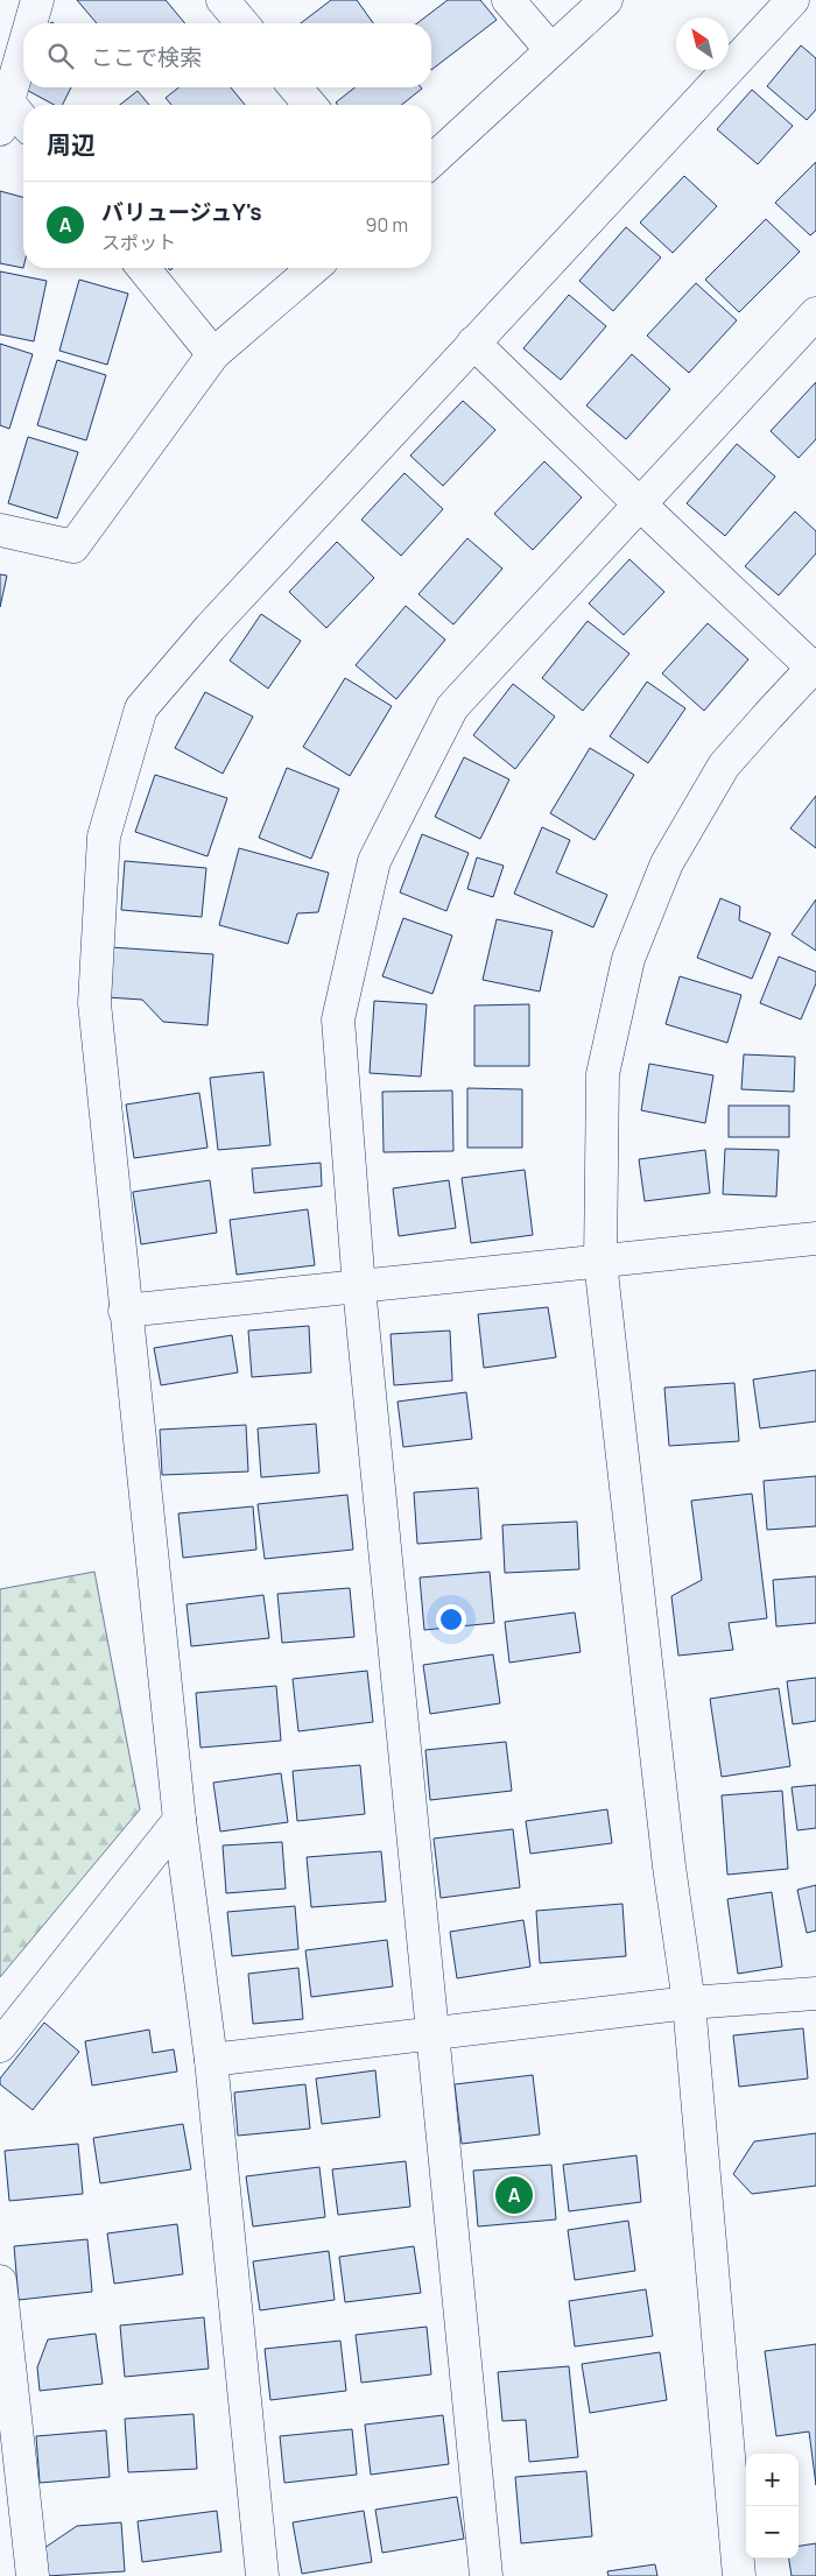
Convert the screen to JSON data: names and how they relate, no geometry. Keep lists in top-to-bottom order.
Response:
{
  "north": "top left",
  "page": {
    "search": "ここで検索",
    "heading": "周辺",
    "list": [
      {
        "mark": "A",
        "name": "バリュージュY's",
        "note": "スポット",
        "value": "90 m"
      }
    ],
    "pins": "A",
    "map_buttons": ["+", "−"]
  }
}
